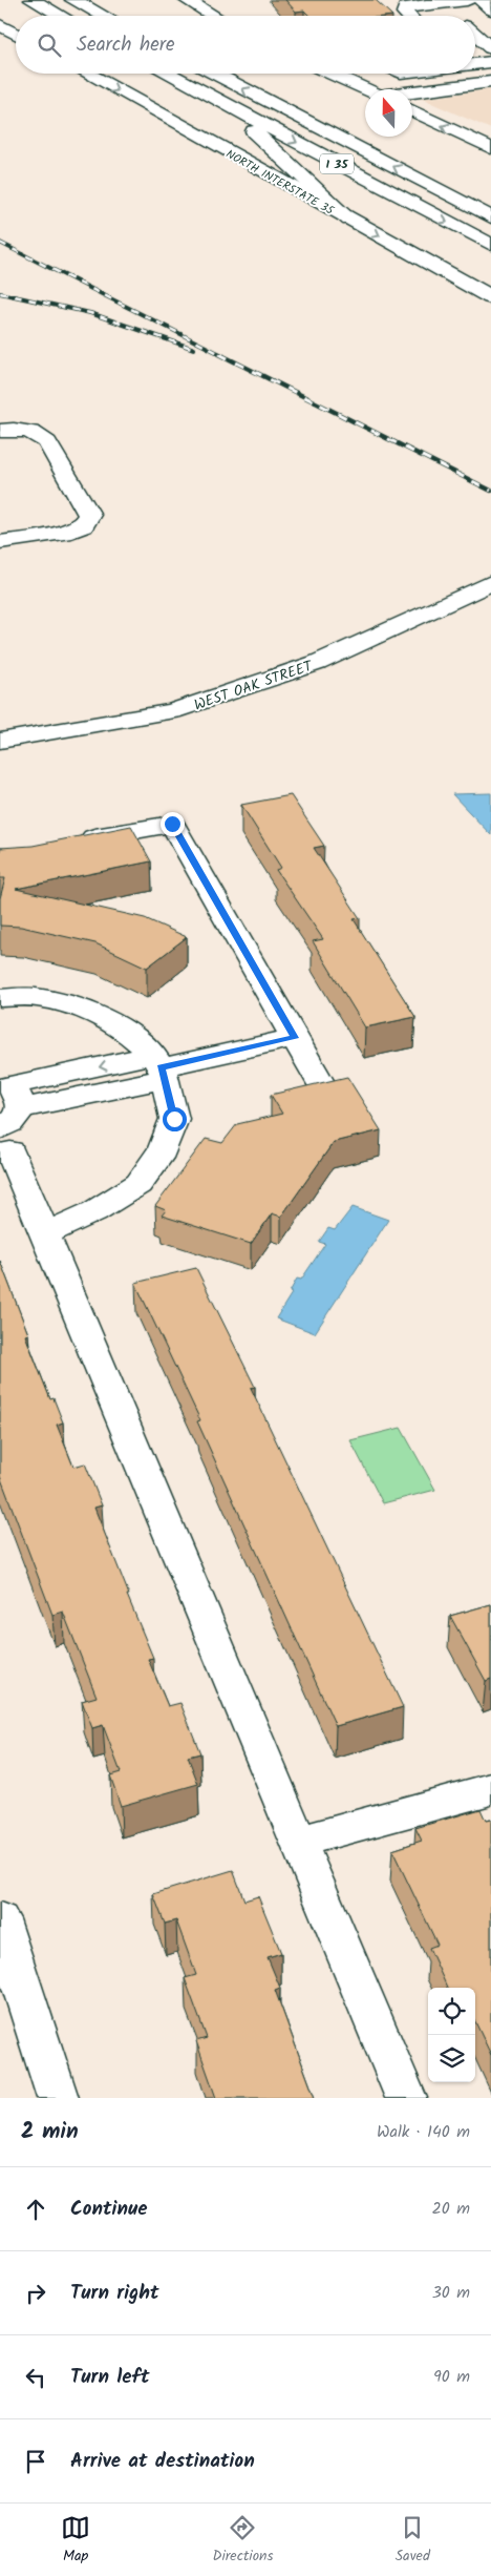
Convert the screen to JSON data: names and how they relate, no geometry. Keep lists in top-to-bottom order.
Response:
{
  "streets": {
    "main road": ["I 35", "NORTH INTERSTATE 35", "WEST OAK STREET"]
  },
  "north": "top",
  "page": {
    "search": "Search here",
    "heading": ["2 min", "Walk · 140 m"],
    "list": [
      ["Continue", "20 m"],
      ["Turn right", "30 m"],
      ["Turn left", "90 m"],
      "Arrive at destination"
    ],
    "nav": ["Map", "Directions", "Saved"]
  }
}
